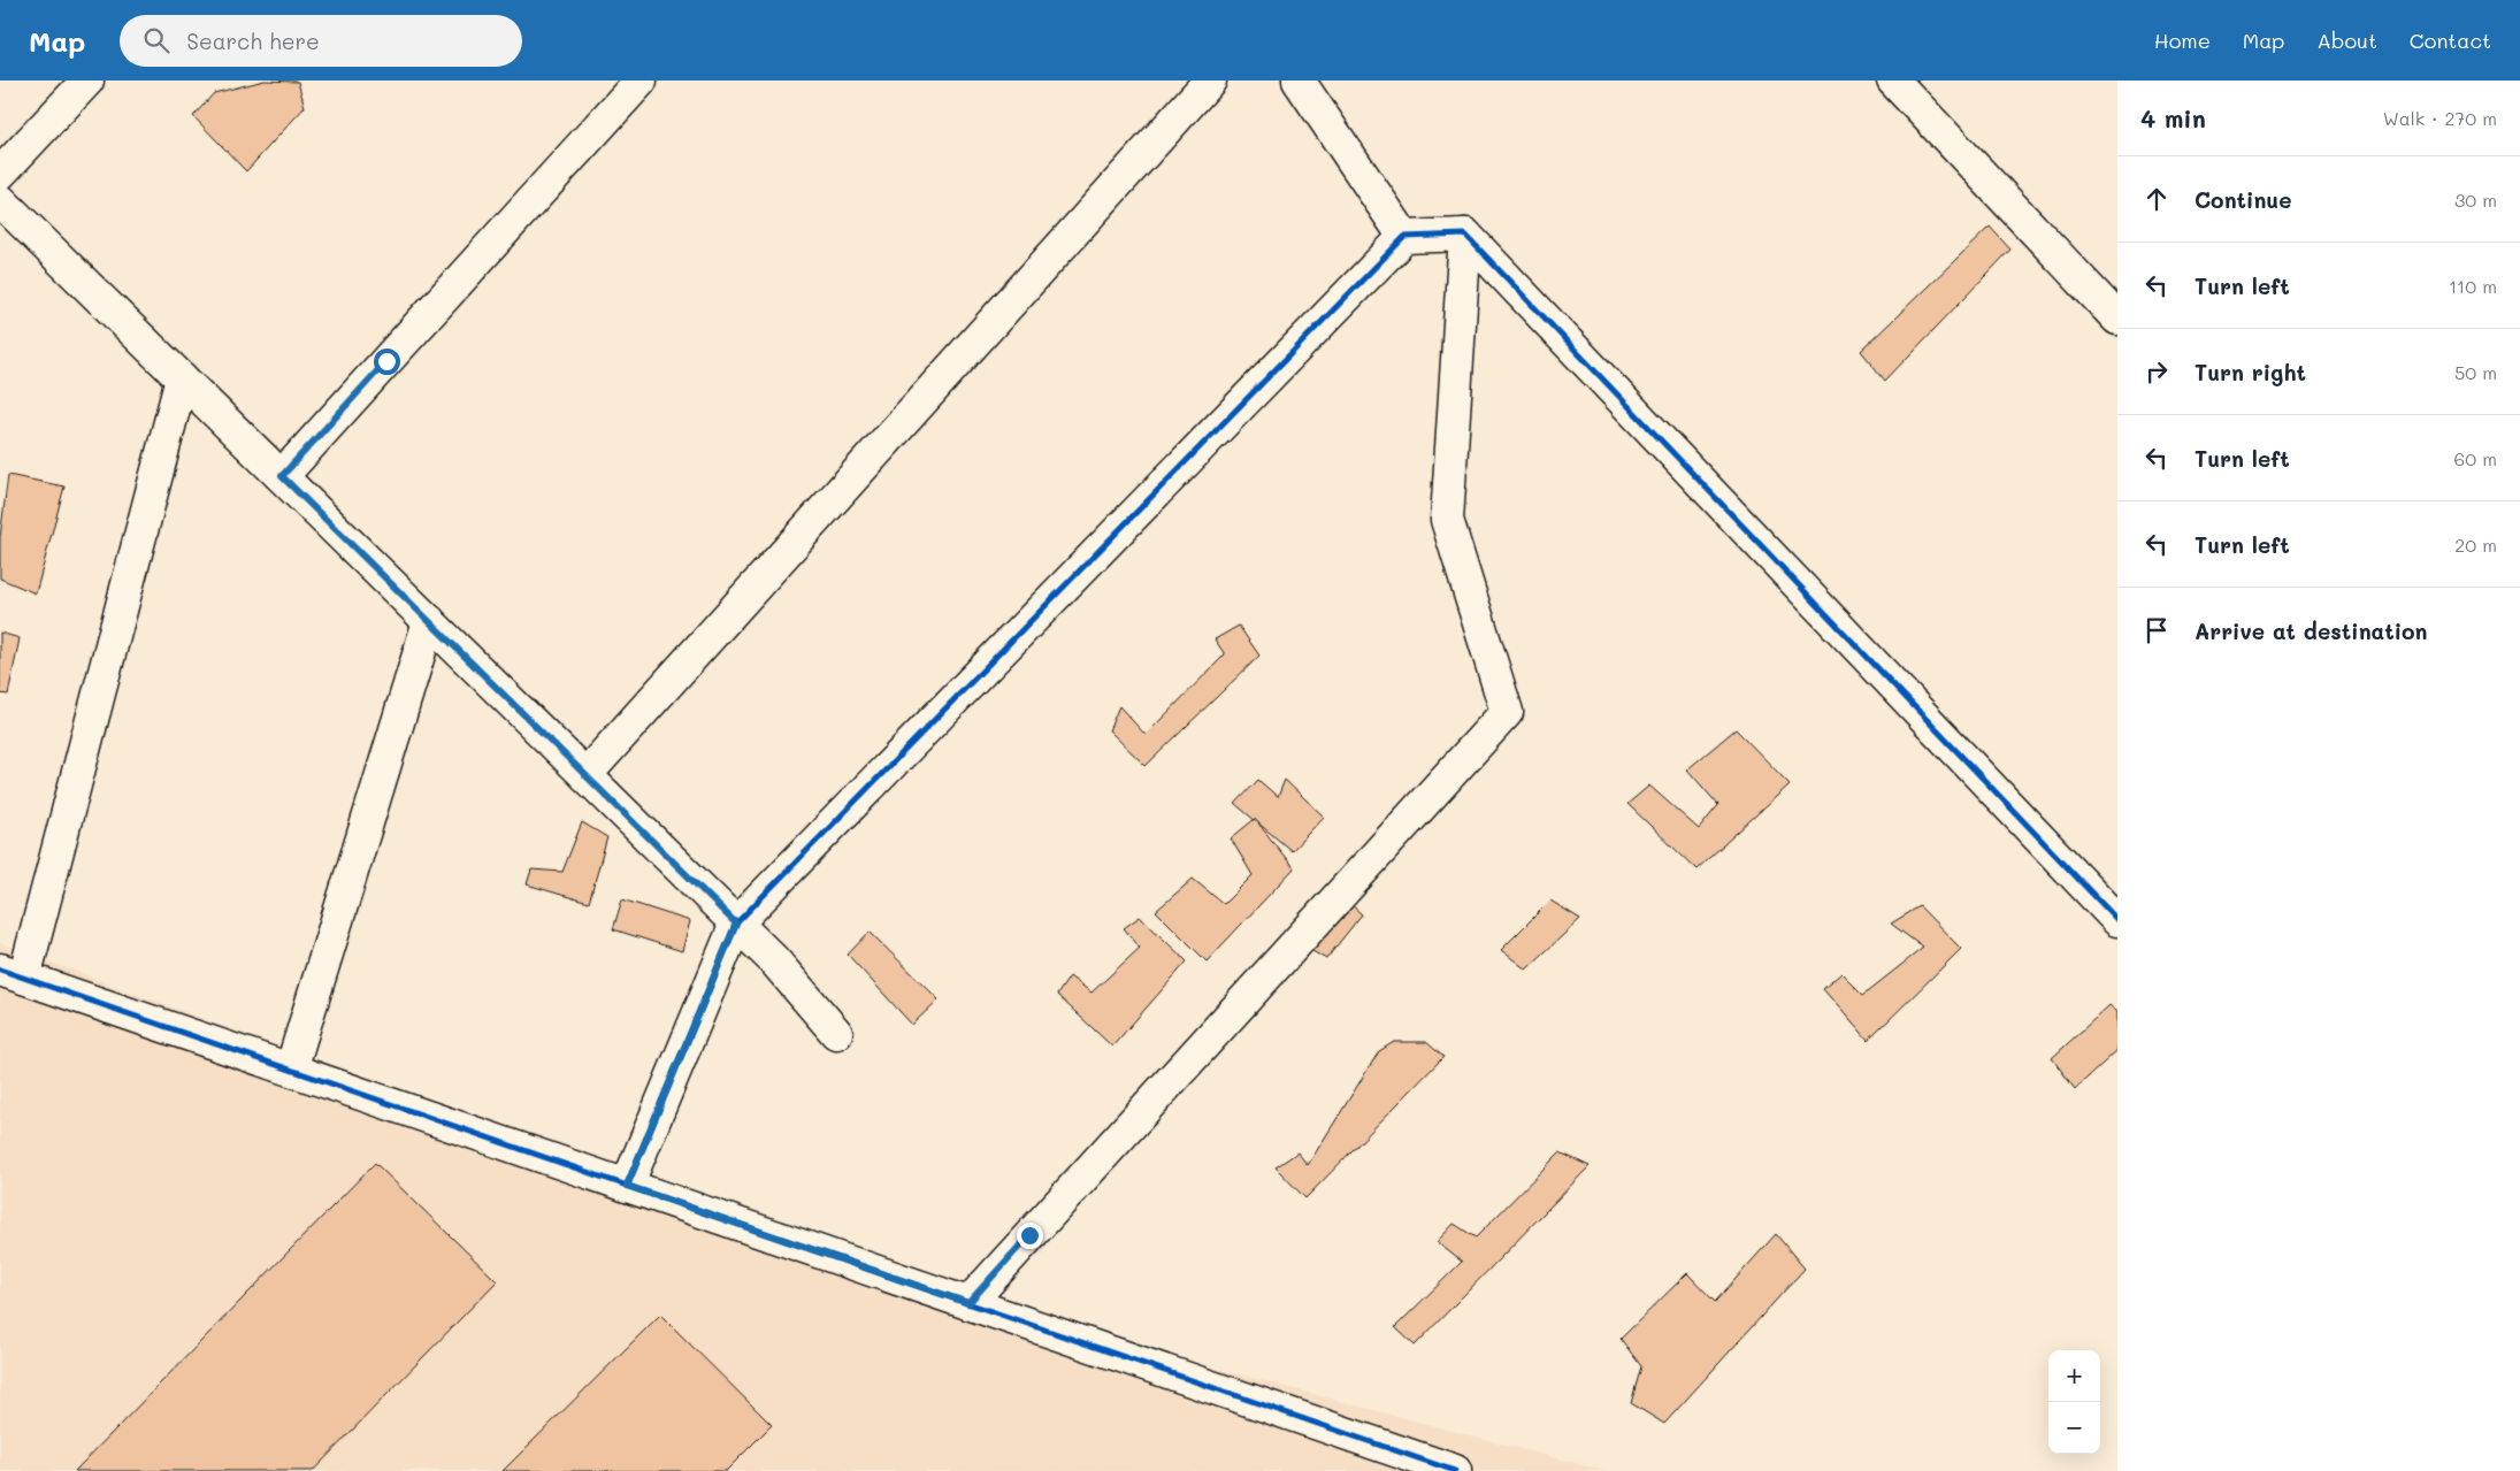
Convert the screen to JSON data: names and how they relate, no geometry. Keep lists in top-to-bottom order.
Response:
{
  "page": {
    "header": "Map",
    "search": "Search here",
    "nav": [
      "Home",
      "Map",
      "About",
      "Contact"
    ],
    "heading": ["4 min", "Walk · 270 m"],
    "list": [
      ["Continue", "30 m"],
      ["Turn left", "110 m"],
      ["Turn right", "50 m"],
      ["Turn left", "60 m"],
      ["Turn left", "20 m"],
      "Arrive at destination"
    ],
    "map_buttons": ["+", "−"]
  }
}
